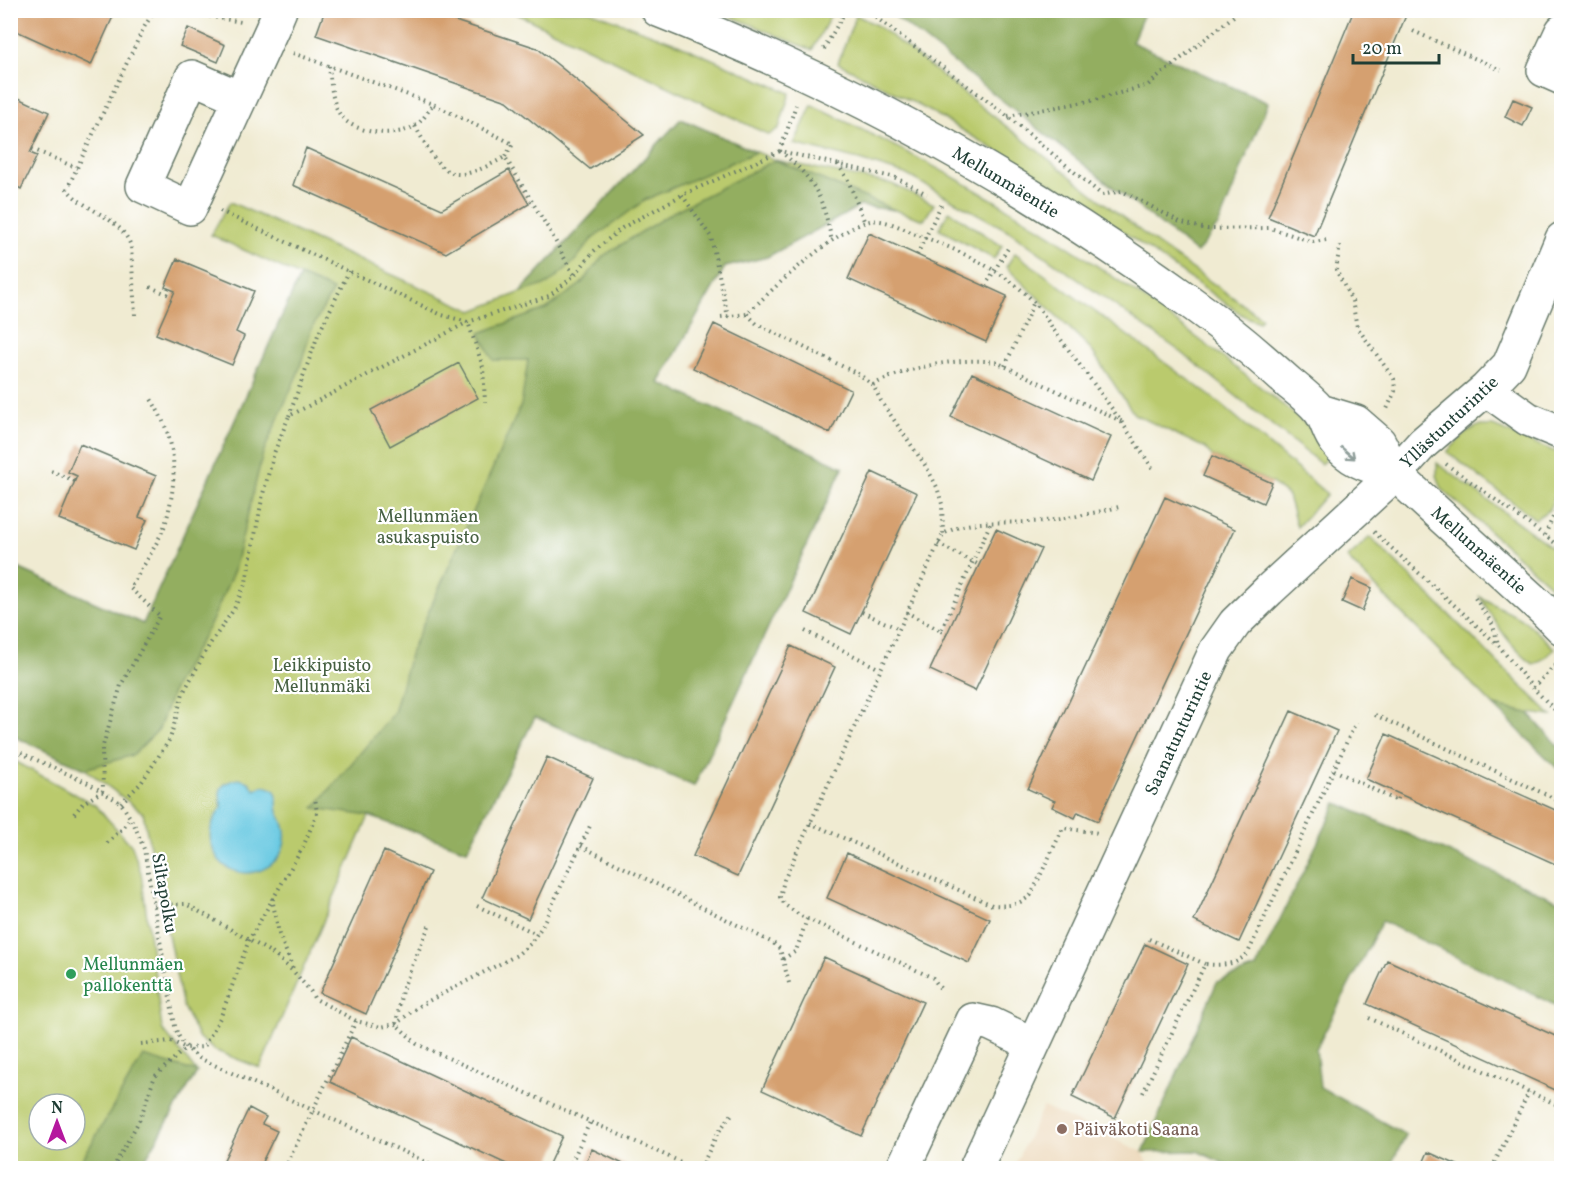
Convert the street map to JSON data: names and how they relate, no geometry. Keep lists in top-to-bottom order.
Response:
{
  "streets": {
    "street": ["Mellunmäentie", "Yllästunturintie", "Saanatunturintie"],
    "path": ["Siltapolku"]
  },
  "crossings": [
    ["Mellunmäentie", "Yllästunturintie"],
    ["Mellunmäentie", "Saanatunturintie"],
    ["Yllästunturintie", "Saanatunturintie"]
  ],
  "parks": ["Mellunmäen asukaspuisto", "Leikkipuisto Mellunmäki"],
  "places": ["Mellunmäen pallokenttä", "Päiväkoti Saana"],
  "scale_bar": "20 m",
  "north": "top"
}
